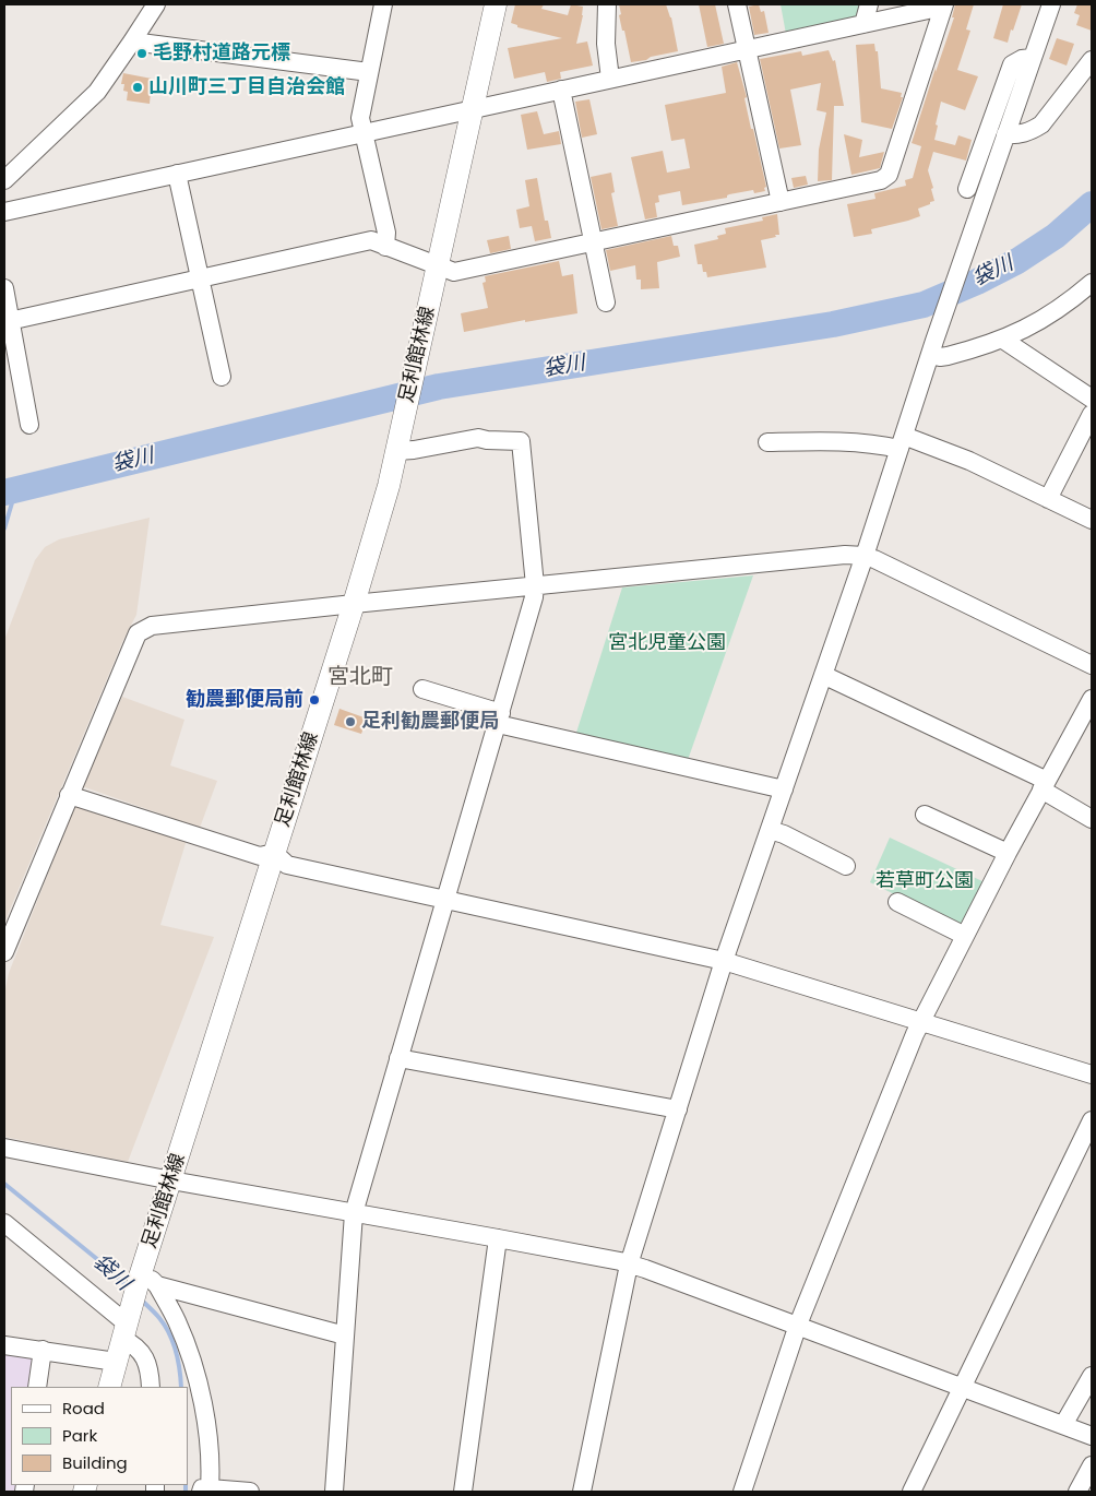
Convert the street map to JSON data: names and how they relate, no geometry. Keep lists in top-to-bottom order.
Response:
{
  "streets": {
    "main road": ["足利館林線"]
  },
  "districts": ["宮北町"],
  "water": ["袋川"],
  "parks": ["宮北児童公園", "若草町公園"],
  "places": [
    "毛野村道路元標",
    "山川町三丁目自治会館",
    "勧農郵便局前",
    "足利勧農郵便局"
  ],
  "legend": ["Road", "Park", "Building"]
}
